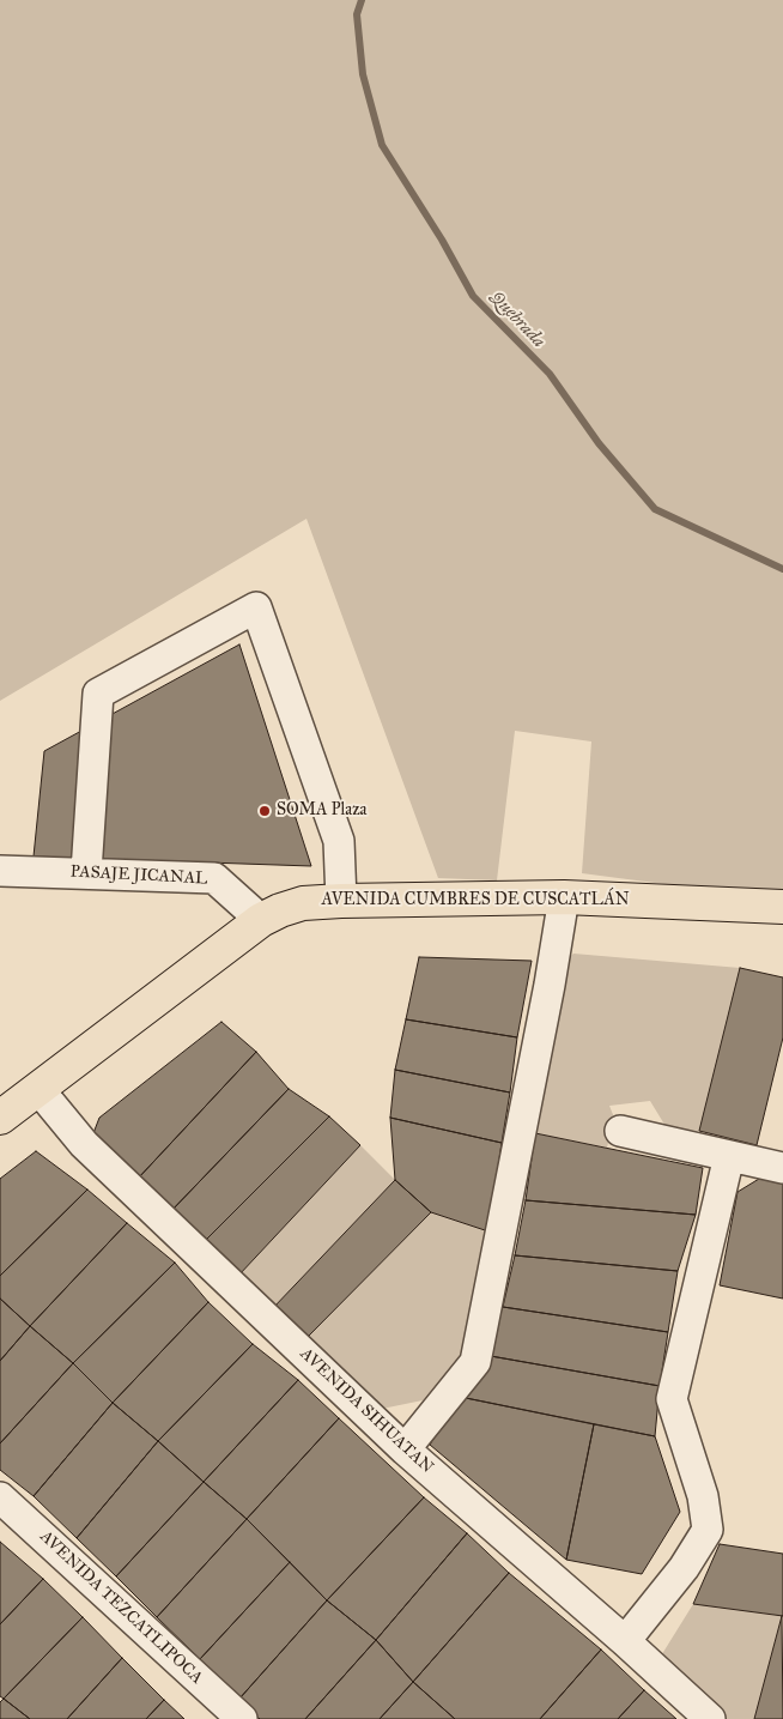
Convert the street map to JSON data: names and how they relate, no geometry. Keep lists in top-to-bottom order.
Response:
{
  "streets": {
    "main road": ["AVENIDA CUMBRES DE CUSCATLÁN"],
    "street": ["PASAJE JICANAL", "AVENIDA SIHUATAN", "AVENIDA TEZCATLIPOCA"]
  },
  "crossings": [
    ["PASAJE JICANAL", "AVENIDA CUMBRES DE CUSCATLÁN"],
    ["AVENIDA CUMBRES DE CUSCATLÁN", "AVENIDA SIHUATAN"]
  ],
  "water": ["Quebrada"],
  "places": ["SOMA Plaza"]
}
